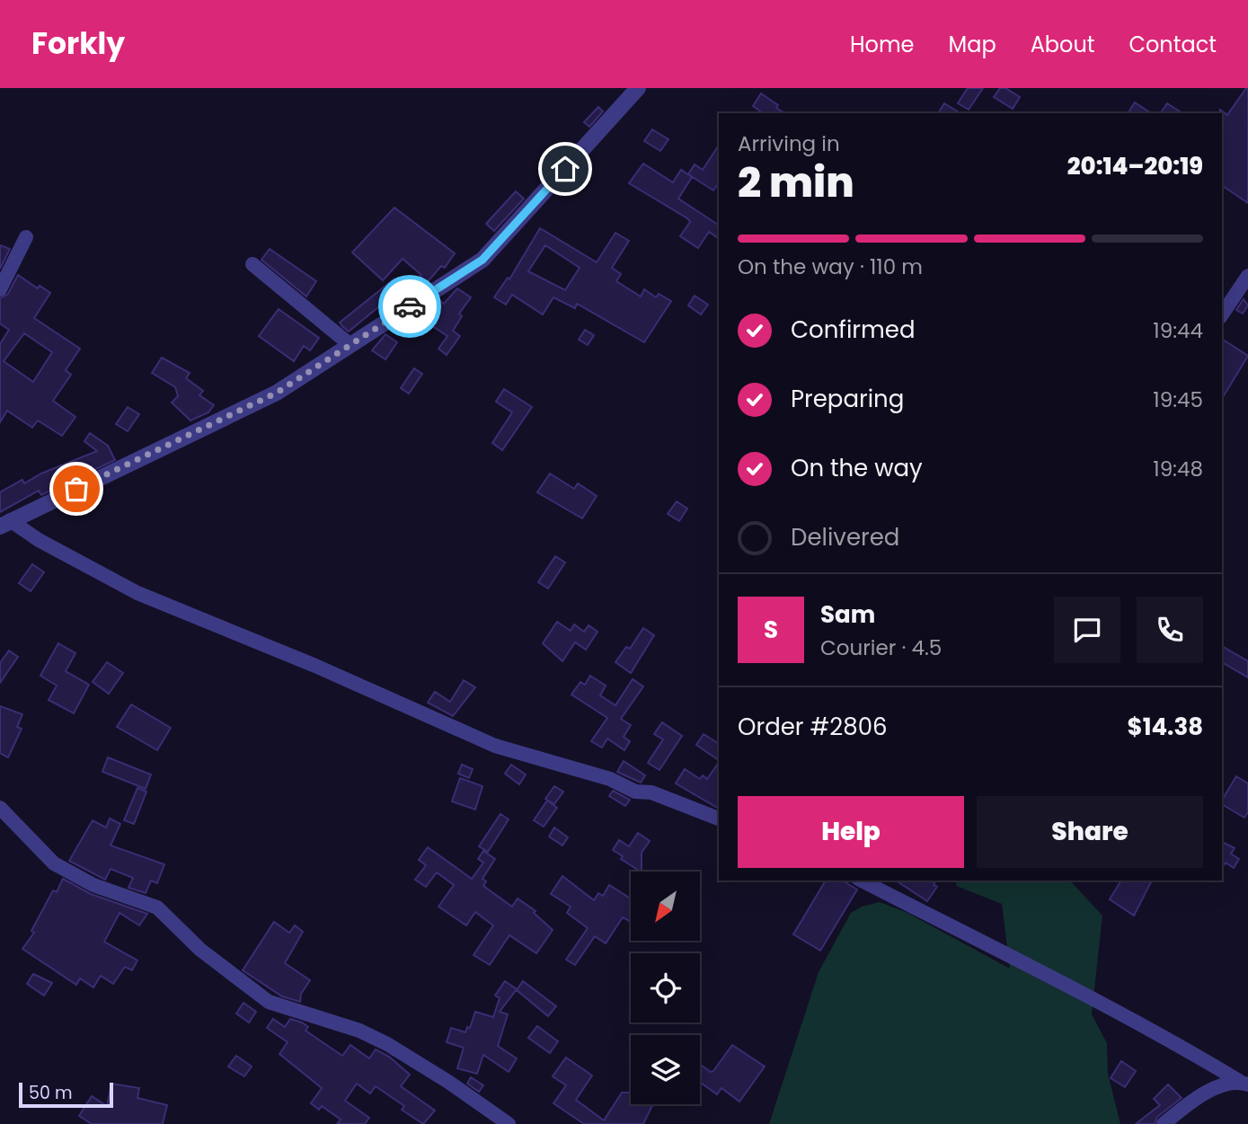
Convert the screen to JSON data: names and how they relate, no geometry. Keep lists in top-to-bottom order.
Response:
{
  "scale_bar": "50 m",
  "north": "bottom left",
  "page": {
    "header": "Forkly",
    "nav": [
      "Home",
      "Map",
      "About",
      "Contact"
    ],
    "heading": ["2 min", "Arriving in", "20:14–20:19"],
    "panel": [
      "Sam",
      "Courier · 4.5",
      "Order #2806",
      "$14.38"
    ],
    "bar": "On the way · 110 m",
    "list": [
      ["Confirmed", "19:44"],
      ["Preparing", "19:45"],
      ["On the way", "19:48"],
      "Delivered"
    ],
    "round": "S",
    "buttons": ["Help", "Share"],
    "scale": "50 m"
  }
}
